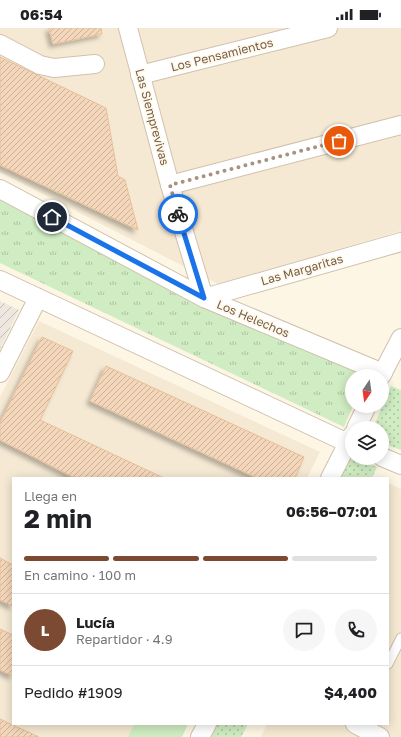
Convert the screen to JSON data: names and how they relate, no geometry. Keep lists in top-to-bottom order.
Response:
{
  "streets": {
    "street": [
      "Los Pensamientos",
      "Las Siemprevivas",
      "Las Margaritas",
      "Los Helechos"
    ]
  },
  "crossings": [
    ["Los Pensamientos", "Las Siemprevivas"],
    ["Las Siemprevivas", "Las Margaritas"],
    ["Las Siemprevivas", "Los Helechos"],
    ["Las Margaritas", "Los Helechos"]
  ],
  "north": "bottom",
  "page": {
    "status": "06:54",
    "heading": ["2 min", "Llega en", "06:56–07:01"],
    "panel": [
      "Lucía",
      "Repartidor · 4.9",
      "Pedido #1909",
      "$4,400"
    ],
    "bar": "En camino · 100 m",
    "round": "L"
  }
}
